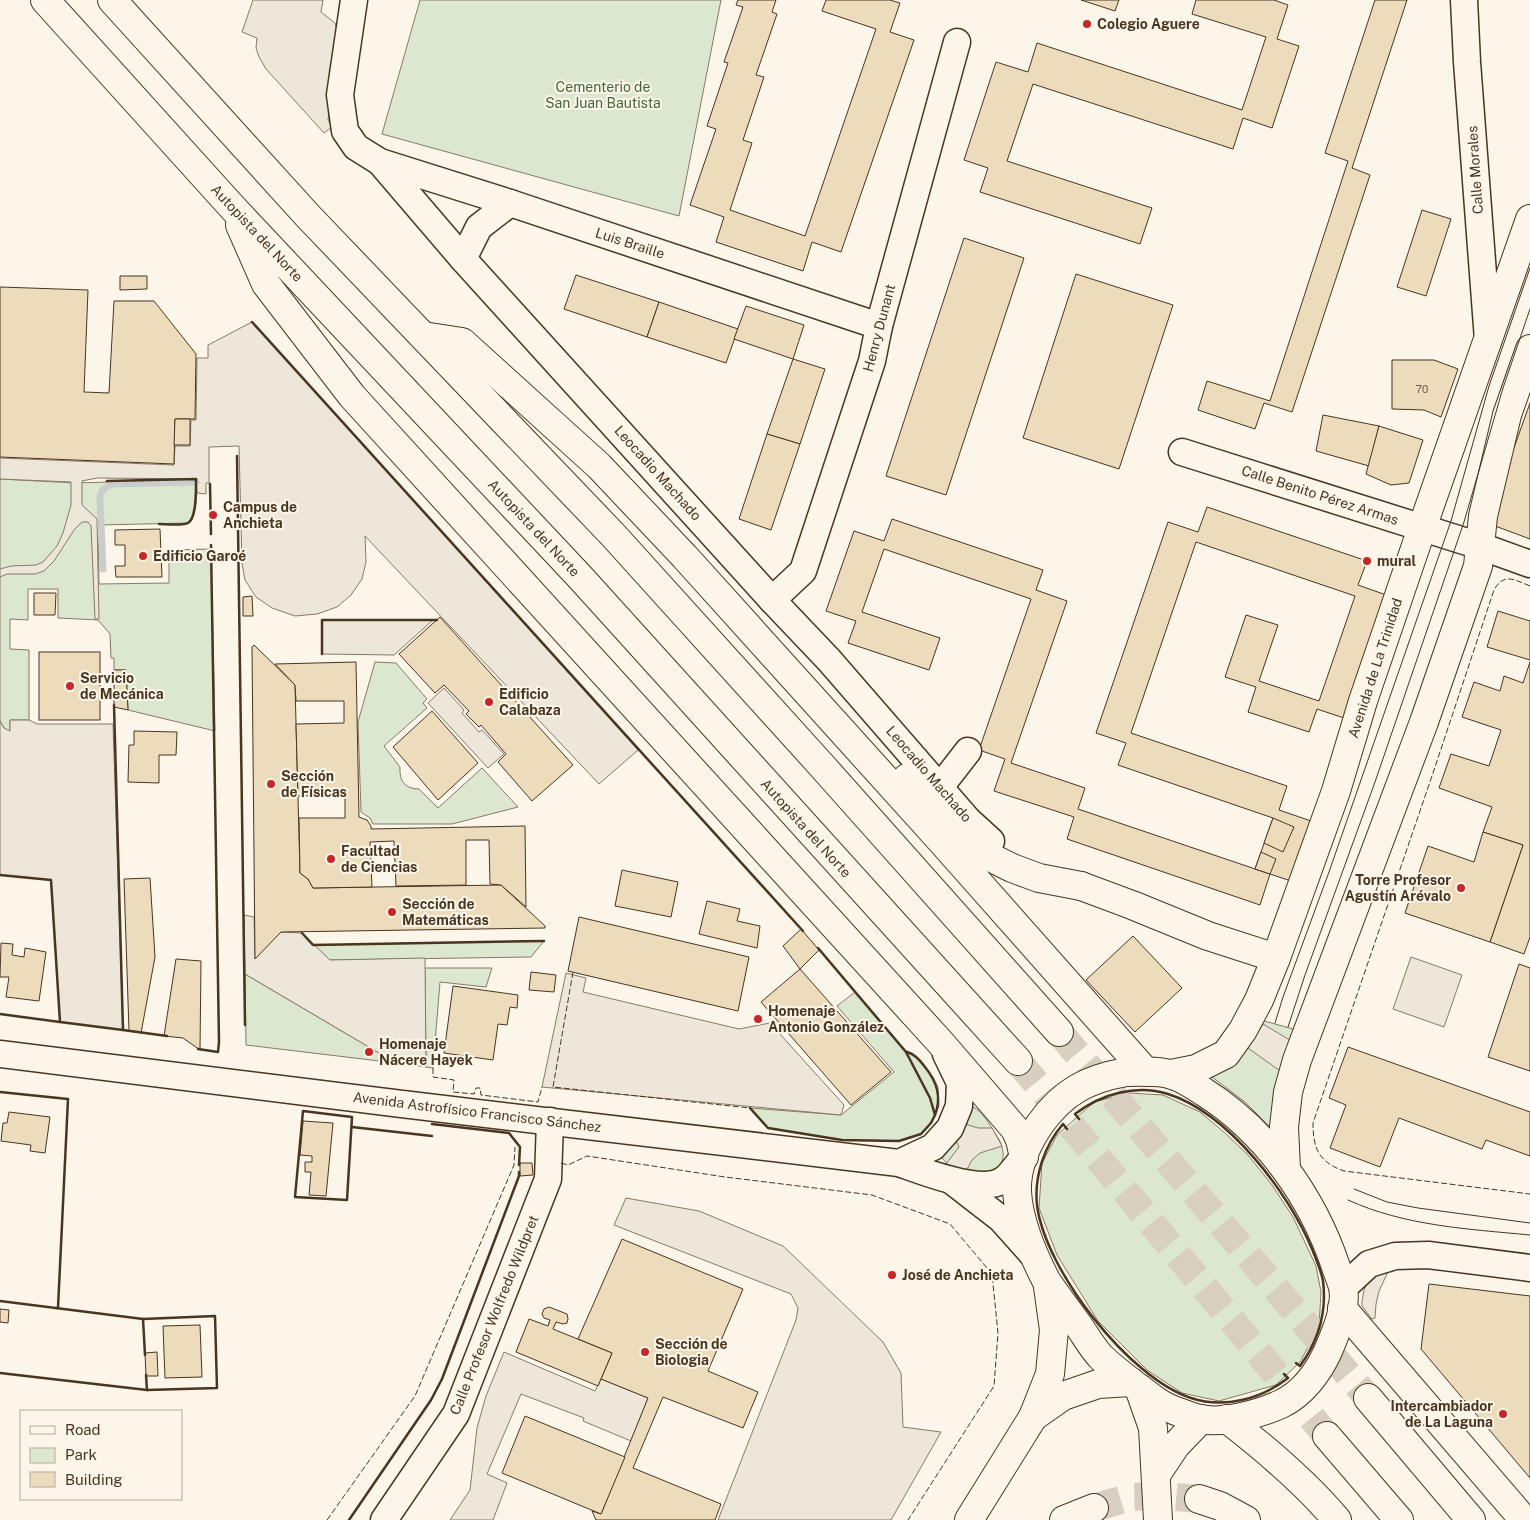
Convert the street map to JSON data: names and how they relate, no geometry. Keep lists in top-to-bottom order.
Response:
{
  "streets": {
    "main road": ["Autopista del Norte", "Avenida de La Trinidad"],
    "street": [
      "Calle Morales",
      "Luis Braille",
      "Henry Dunant",
      "Leocadio Machado",
      "Calle Benito Pérez Armas",
      "Avenida Astrofísico Francisco Sánchez",
      "Calle Profesor Wolfredo Wildpret"
    ]
  },
  "crossings": [
    ["Calle Morales", "Avenida de La Trinidad"],
    ["Luis Braille", "Henry Dunant"],
    ["Luis Braille", "Leocadio Machado"],
    ["Henry Dunant", "Leocadio Machado"],
    ["Calle Benito Pérez Armas", "Avenida de La Trinidad"],
    ["Avenida de La Trinidad", "Avenida Astrofísico Francisco Sánchez"],
    ["Avenida Astrofísico Francisco Sánchez", "Calle Profesor Wolfredo Wildpret"]
  ],
  "parks": ["Cementerio de San Juan Bautista"],
  "places": [
    "Colegio Aguere",
    "Campus de Anchieta",
    "Edificio Garoé",
    "mural",
    "Servicio de Mecánica",
    "Edificio Calabaza",
    "Sección de Físicas",
    "Facultad de Ciencias",
    "Torre Profesor Agustín Arévalo",
    "Sección de Matemáticas",
    "Homenaje Antonio González",
    "Homenaje Nácere Hayek",
    "José de Anchieta",
    "Sección de Biologia",
    "Intercambiador de La Laguna"
  ],
  "house_numbers": ["70"],
  "legend": ["Road", "Park", "Building"]
}
